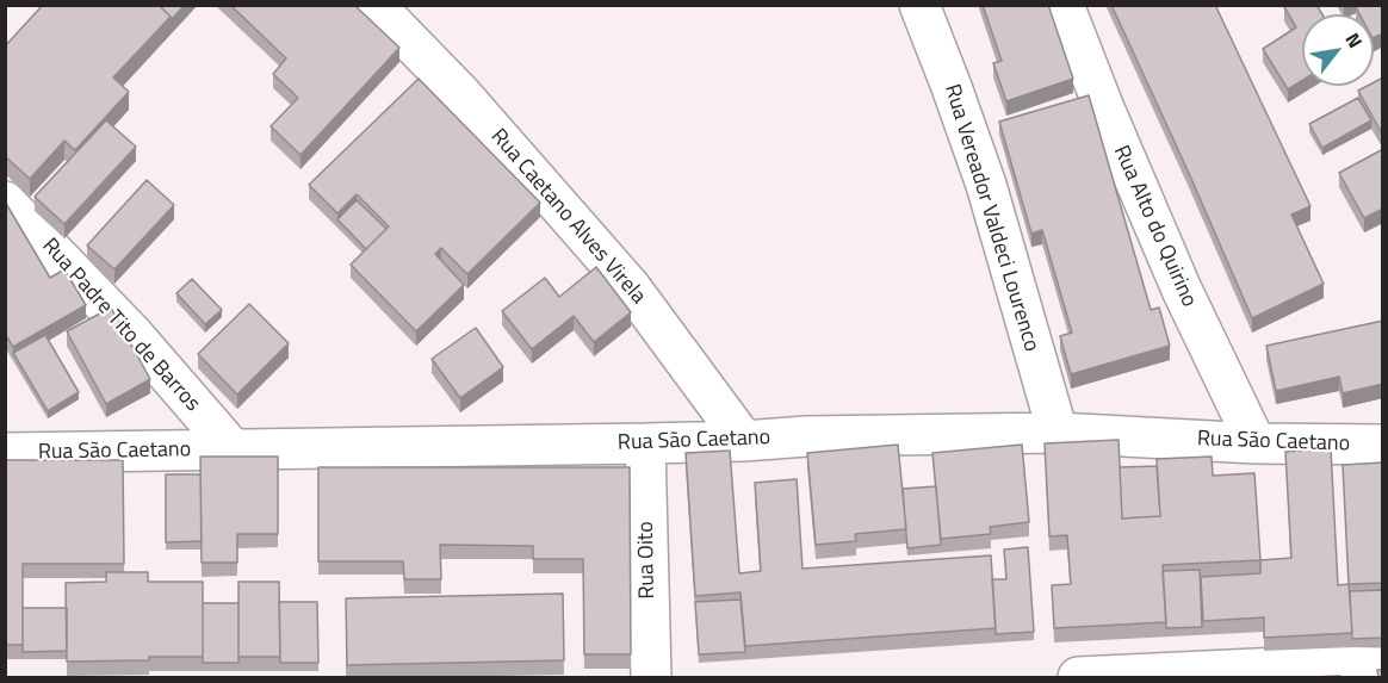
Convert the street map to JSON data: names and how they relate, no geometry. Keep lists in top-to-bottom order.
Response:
{
  "streets": {
    "street": [
      "Rua Caetano Alves Virela",
      "Rua Vereador Valdeci Lourenco",
      "Rua Alto do Quirino",
      "Rua Padre Tito de Barros",
      "Rua São Caetano",
      "Rua Oito"
    ]
  },
  "crossings": [
    ["Rua Caetano Alves Virela", "Rua São Caetano"],
    ["Rua Vereador Valdeci Lourenco", "Rua São Caetano"],
    ["Rua Alto do Quirino", "Rua São Caetano"],
    ["Rua Padre Tito de Barros", "Rua São Caetano"],
    ["Rua São Caetano", "Rua Oito"]
  ],
  "north": "top right"
}
